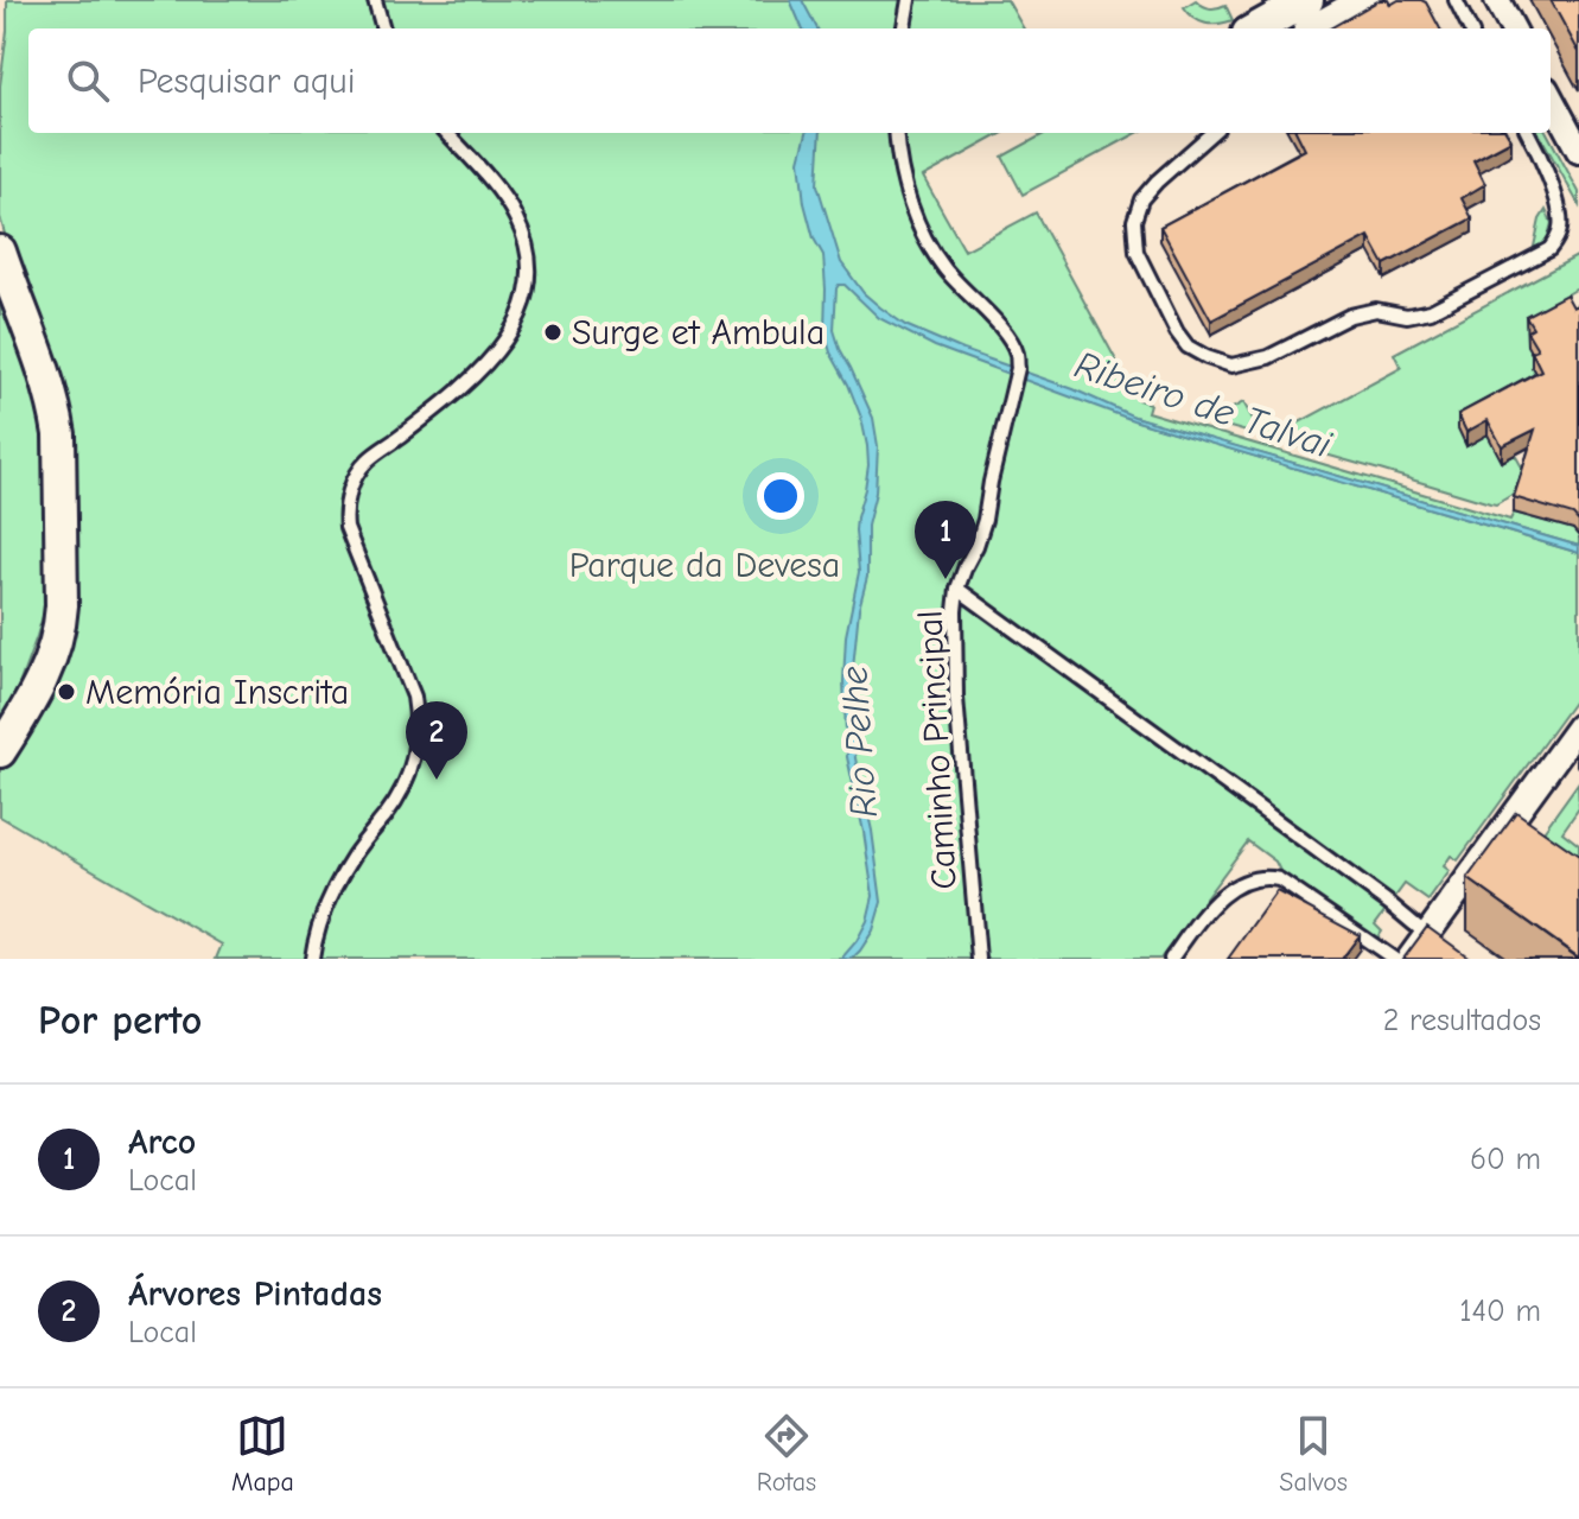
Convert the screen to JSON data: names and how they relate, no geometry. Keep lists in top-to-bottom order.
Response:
{
  "streets": {
    "lane": ["Caminho Principal"]
  },
  "water": ["Ribeiro de Talvai", "Rio Pelhe"],
  "parks": ["Parque da Devesa"],
  "places": ["Surge et Ambula", "Memória Inscrita"],
  "page": {
    "search": "Pesquisar aqui",
    "pins": ["1", "2"],
    "heading": ["Por perto", "2 resultados"],
    "list": [
      {
        "mark": "1",
        "name": "Arco",
        "note": "Local",
        "value": "60 m"
      },
      {
        "mark": "2",
        "name": "Árvores Pintadas",
        "note": "Local",
        "value": "140 m"
      }
    ],
    "nav": ["Mapa", "Rotas", "Salvos"]
  }
}
